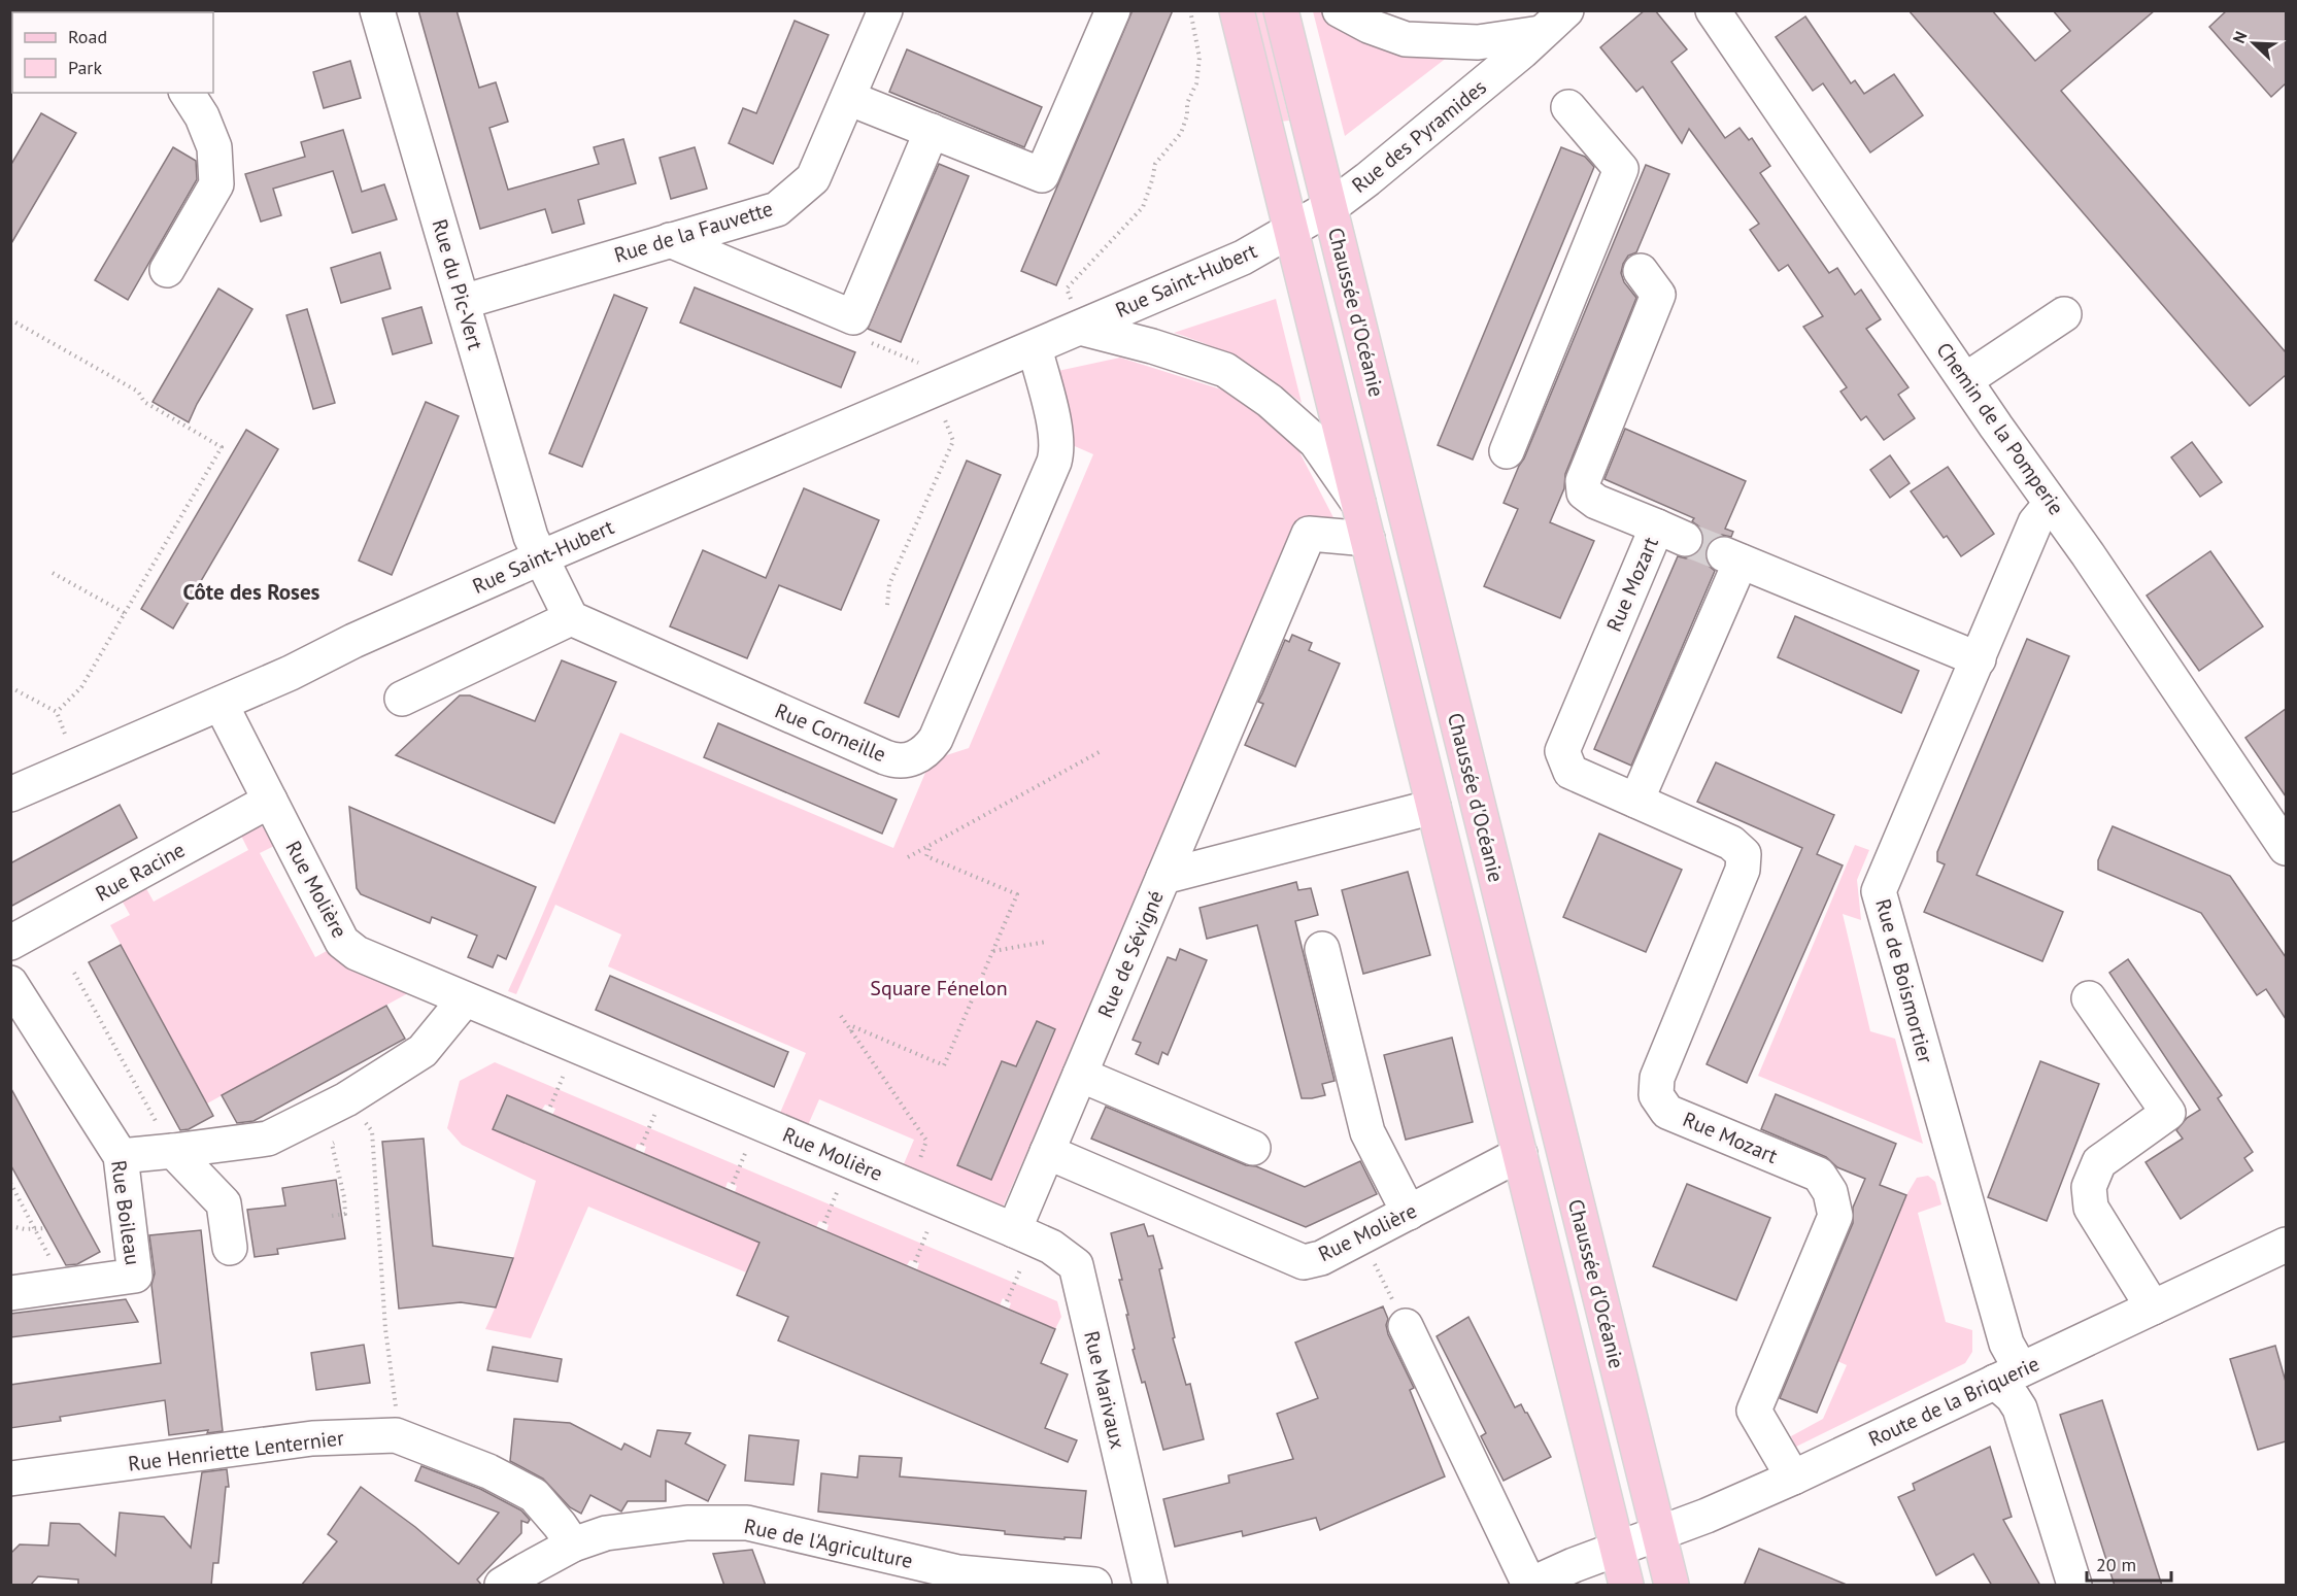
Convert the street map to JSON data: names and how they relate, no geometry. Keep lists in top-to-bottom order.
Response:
{
  "streets": {
    "main road": ["Chaussée d'Océanie"],
    "street": [
      "Rue des Pyramides",
      "Rue de la Fauvette",
      "Rue Saint-Hubert",
      "Rue du Pic-Vert",
      "Chemin de la Pomperie",
      "Rue Mozart",
      "Rue Corneille",
      "Rue Racine",
      "Rue Molière",
      "Rue de Sévigné",
      "Rue de Boismortier",
      "Rue Boileau",
      "Rue Marivaux",
      "Route de la Briquerie",
      "Rue Henriette Lenternier",
      "Rue de l'Agriculture"
    ]
  },
  "crossings": [
    ["Rue des Pyramides", "Rue Saint-Hubert"],
    ["Rue des Pyramides", "Chaussée d'Océanie"],
    ["Rue de la Fauvette", "Rue du Pic-Vert"],
    ["Rue Saint-Hubert", "Rue du Pic-Vert"],
    ["Rue Saint-Hubert", "Chaussée d'Océanie"],
    ["Rue Saint-Hubert", "Rue Corneille"],
    ["Rue Saint-Hubert", "Rue Molière"],
    ["Chaussée d'Océanie", "Rue Molière"],
    ["Chaussée d'Océanie", "Rue de Sévigné"],
    ["Chaussée d'Océanie", "Route de la Briquerie"],
    ["Chemin de la Pomperie", "Rue de Boismortier"],
    ["Rue Mozart", "Route de la Briquerie"],
    ["Rue Racine", "Rue Molière"],
    ["Rue Molière", "Rue de Sévigné"],
    ["Rue Molière", "Rue Marivaux"],
    ["Rue de Boismortier", "Route de la Briquerie"],
    ["Rue Henriette Lenternier", "Rue de l'Agriculture"]
  ],
  "districts": ["Côte des Roses"],
  "parks": ["Square Fénelon"],
  "legend": ["Road", "Park"],
  "scale_bar": "20 m",
  "north": "top left"
}
